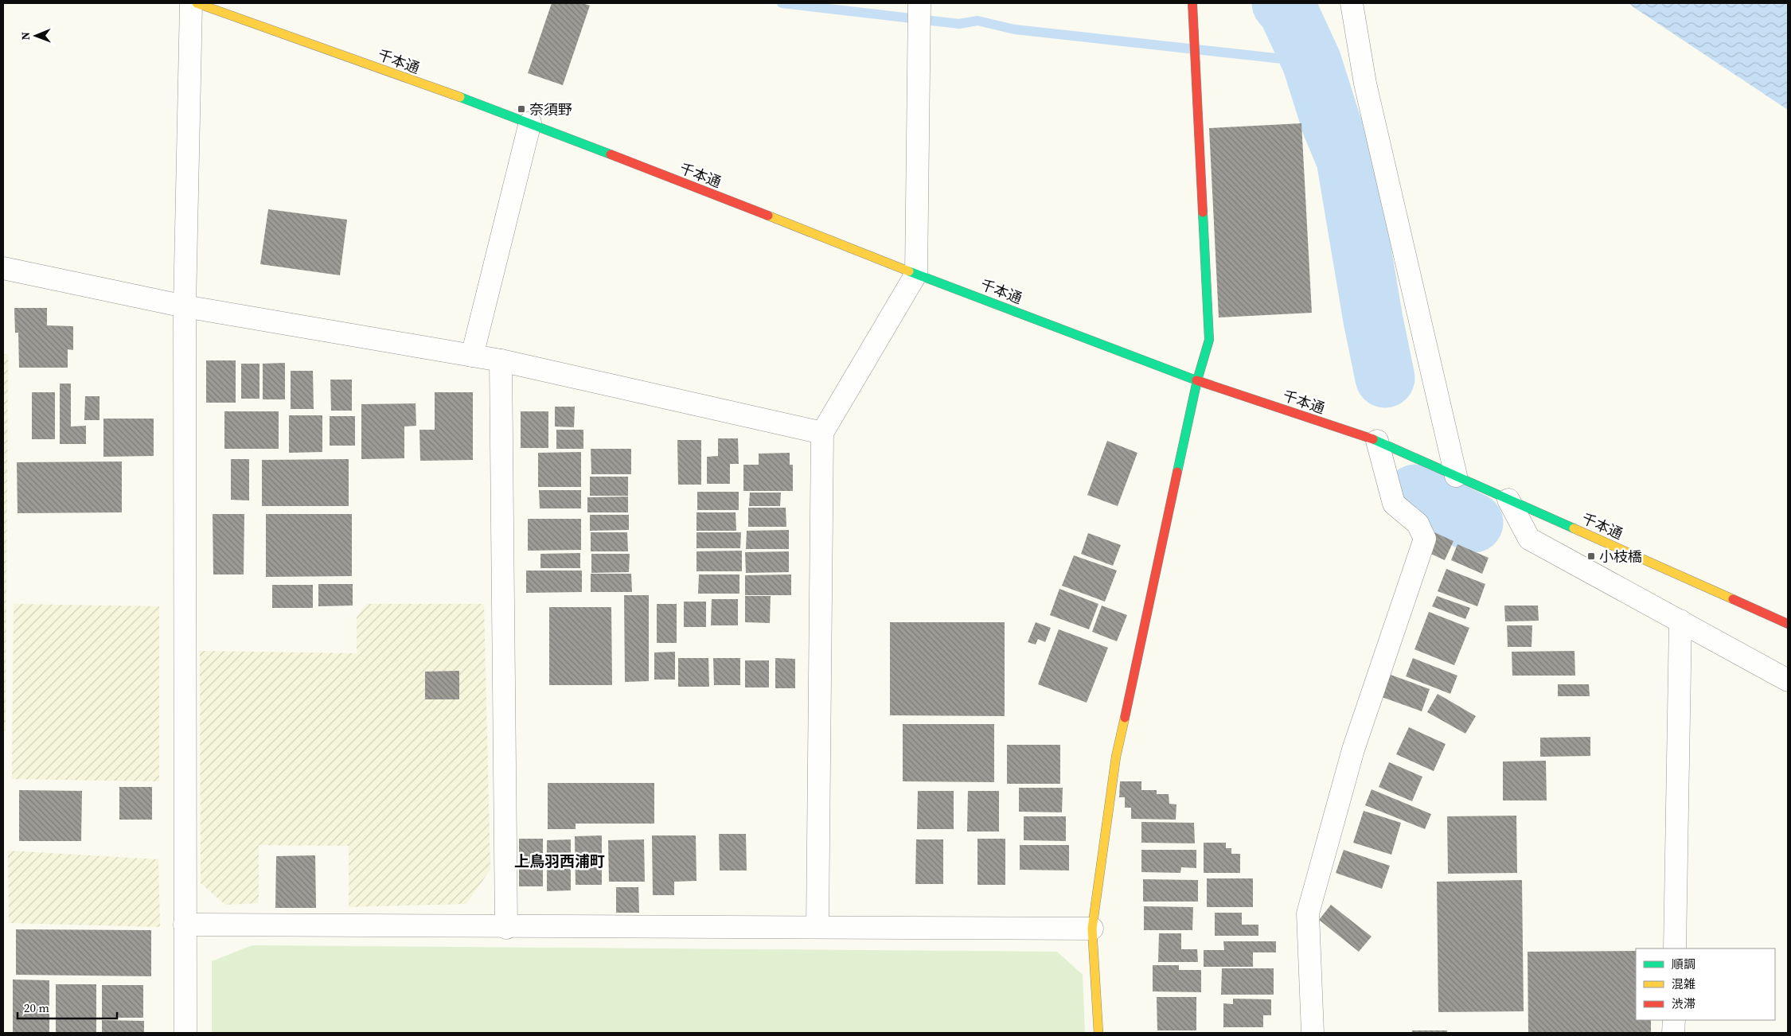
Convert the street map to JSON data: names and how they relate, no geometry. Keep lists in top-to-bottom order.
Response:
{
  "streets": {
    "street": ["千本通"]
  },
  "districts": ["上鳥羽西浦町"],
  "places": {
    "transit": ["奈須野", "小枝橋"]
  },
  "legend": ["順調", "混雑", "渋滞"],
  "scale_bar": "20 m",
  "north": "left"
}
